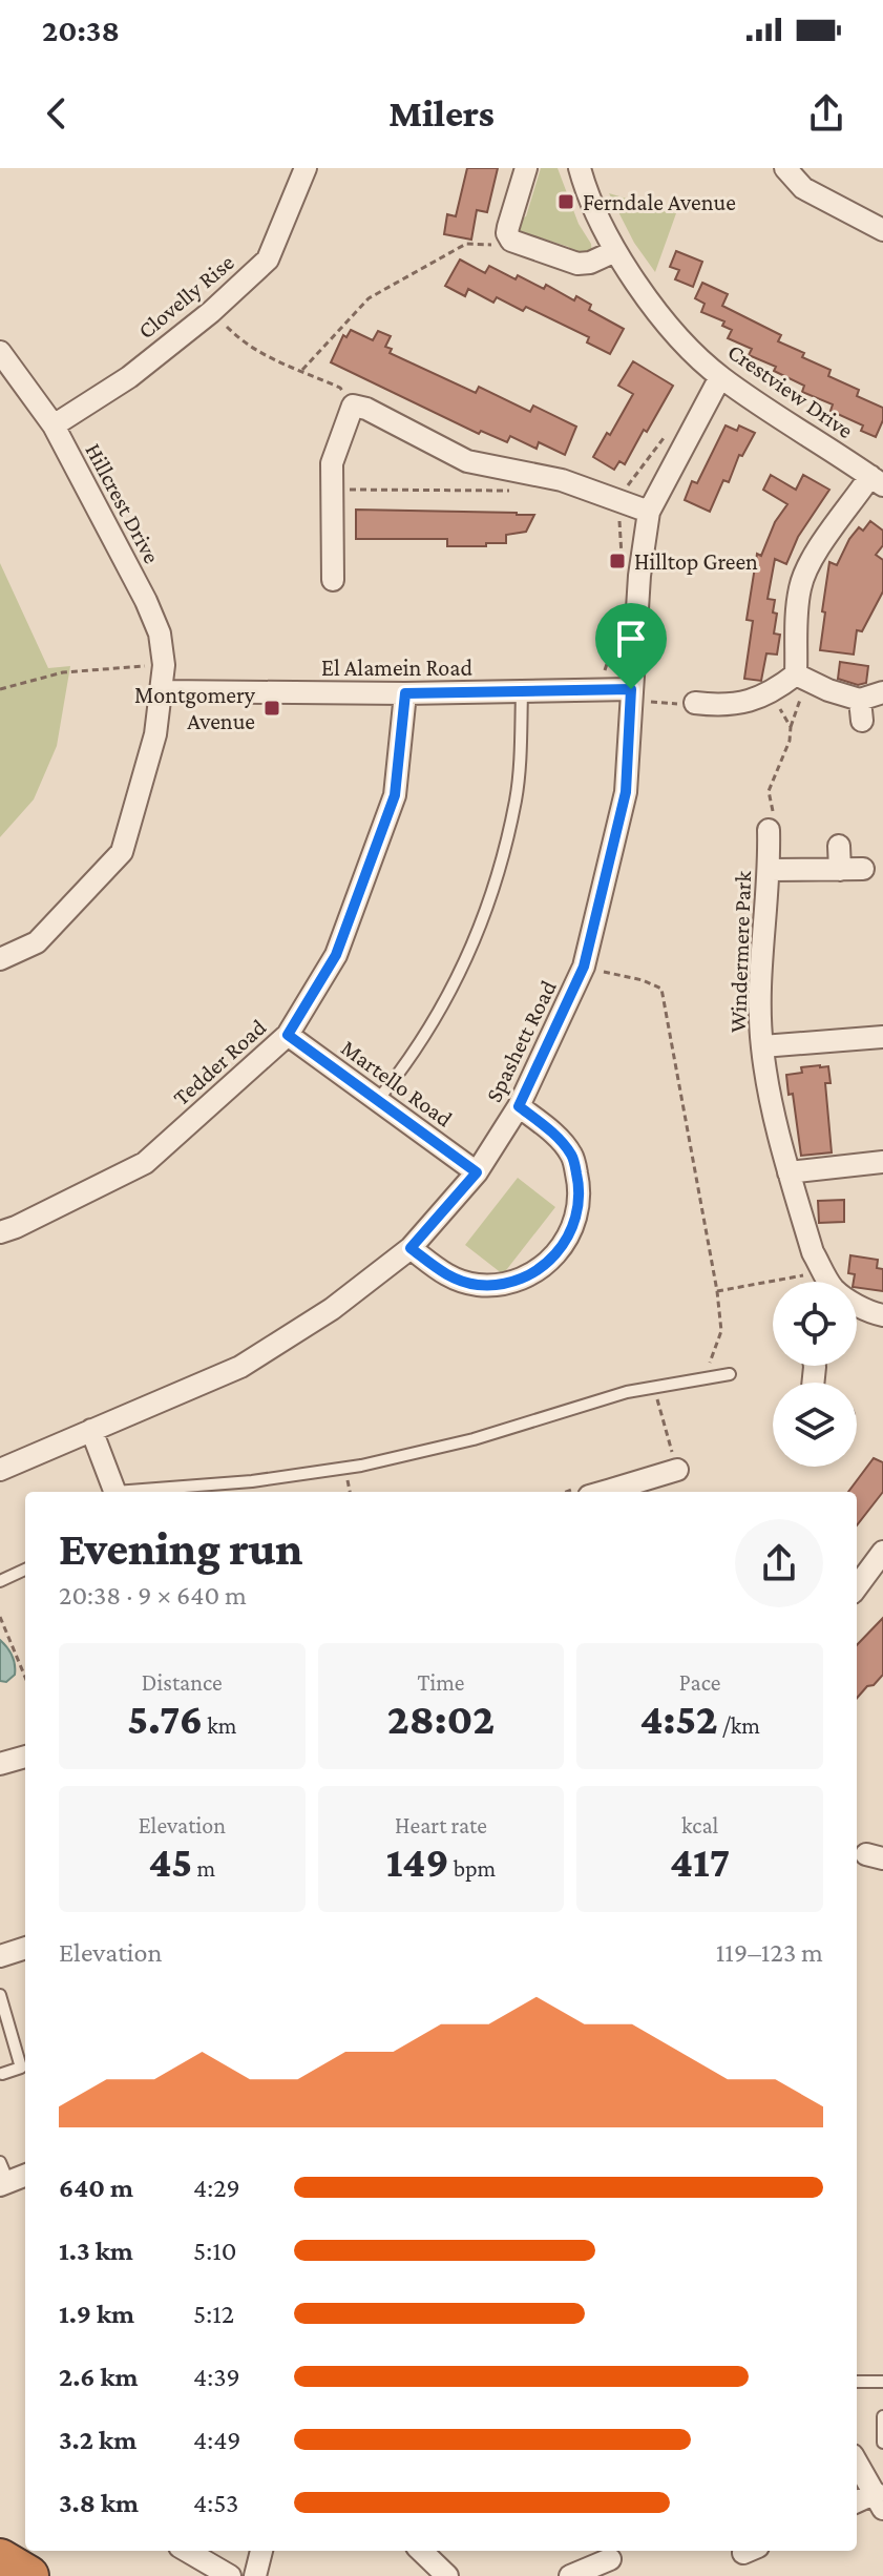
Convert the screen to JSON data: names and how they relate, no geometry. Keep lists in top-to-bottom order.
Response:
{
  "streets": {
    "street": [
      "Clovelly Rise",
      "Crestview Drive",
      "Hillcrest Drive",
      "El Alamein Road",
      "Windermere Park",
      "Spashett Road",
      "Tedder Road",
      "Martello Road"
    ]
  },
  "crossings": [
    ["Clovelly Rise", "Hillcrest Drive"],
    ["Crestview Drive", "Spashett Road"],
    ["Hillcrest Drive", "El Alamein Road"],
    ["El Alamein Road", "Spashett Road"],
    ["El Alamein Road", "Tedder Road"],
    ["Spashett Road", "Martello Road"],
    ["Tedder Road", "Martello Road"]
  ],
  "places": {
    "transit": ["Ferndale Avenue", "Hilltop Green", "Montgomery Avenue"]
  },
  "page": {
    "status": "20:38",
    "header": "Milers",
    "heading": ["Evening run", "20:38 · 9 × 640 m"],
    "stats": [
      ["Distance", "5.76 km"],
      ["Time", "28:02"],
      ["Pace", "4:52 /km"],
      ["Elevation", "45 m"],
      ["Heart rate", "149 bpm"],
      ["kcal", "417"]
    ],
    "chart": ["Elevation", "119–123 m"],
    "list": [
      {
        "name": "640 m",
        "note": "4:29"
      },
      {
        "name": "1.3 km",
        "note": "5:10"
      },
      {
        "name": "1.9 km",
        "note": "5:12"
      },
      {
        "name": "2.6 km",
        "note": "4:39"
      },
      {
        "name": "3.2 km",
        "note": "4:49"
      },
      {
        "name": "3.8 km",
        "note": "4:53"
      }
    ]
  }
}
